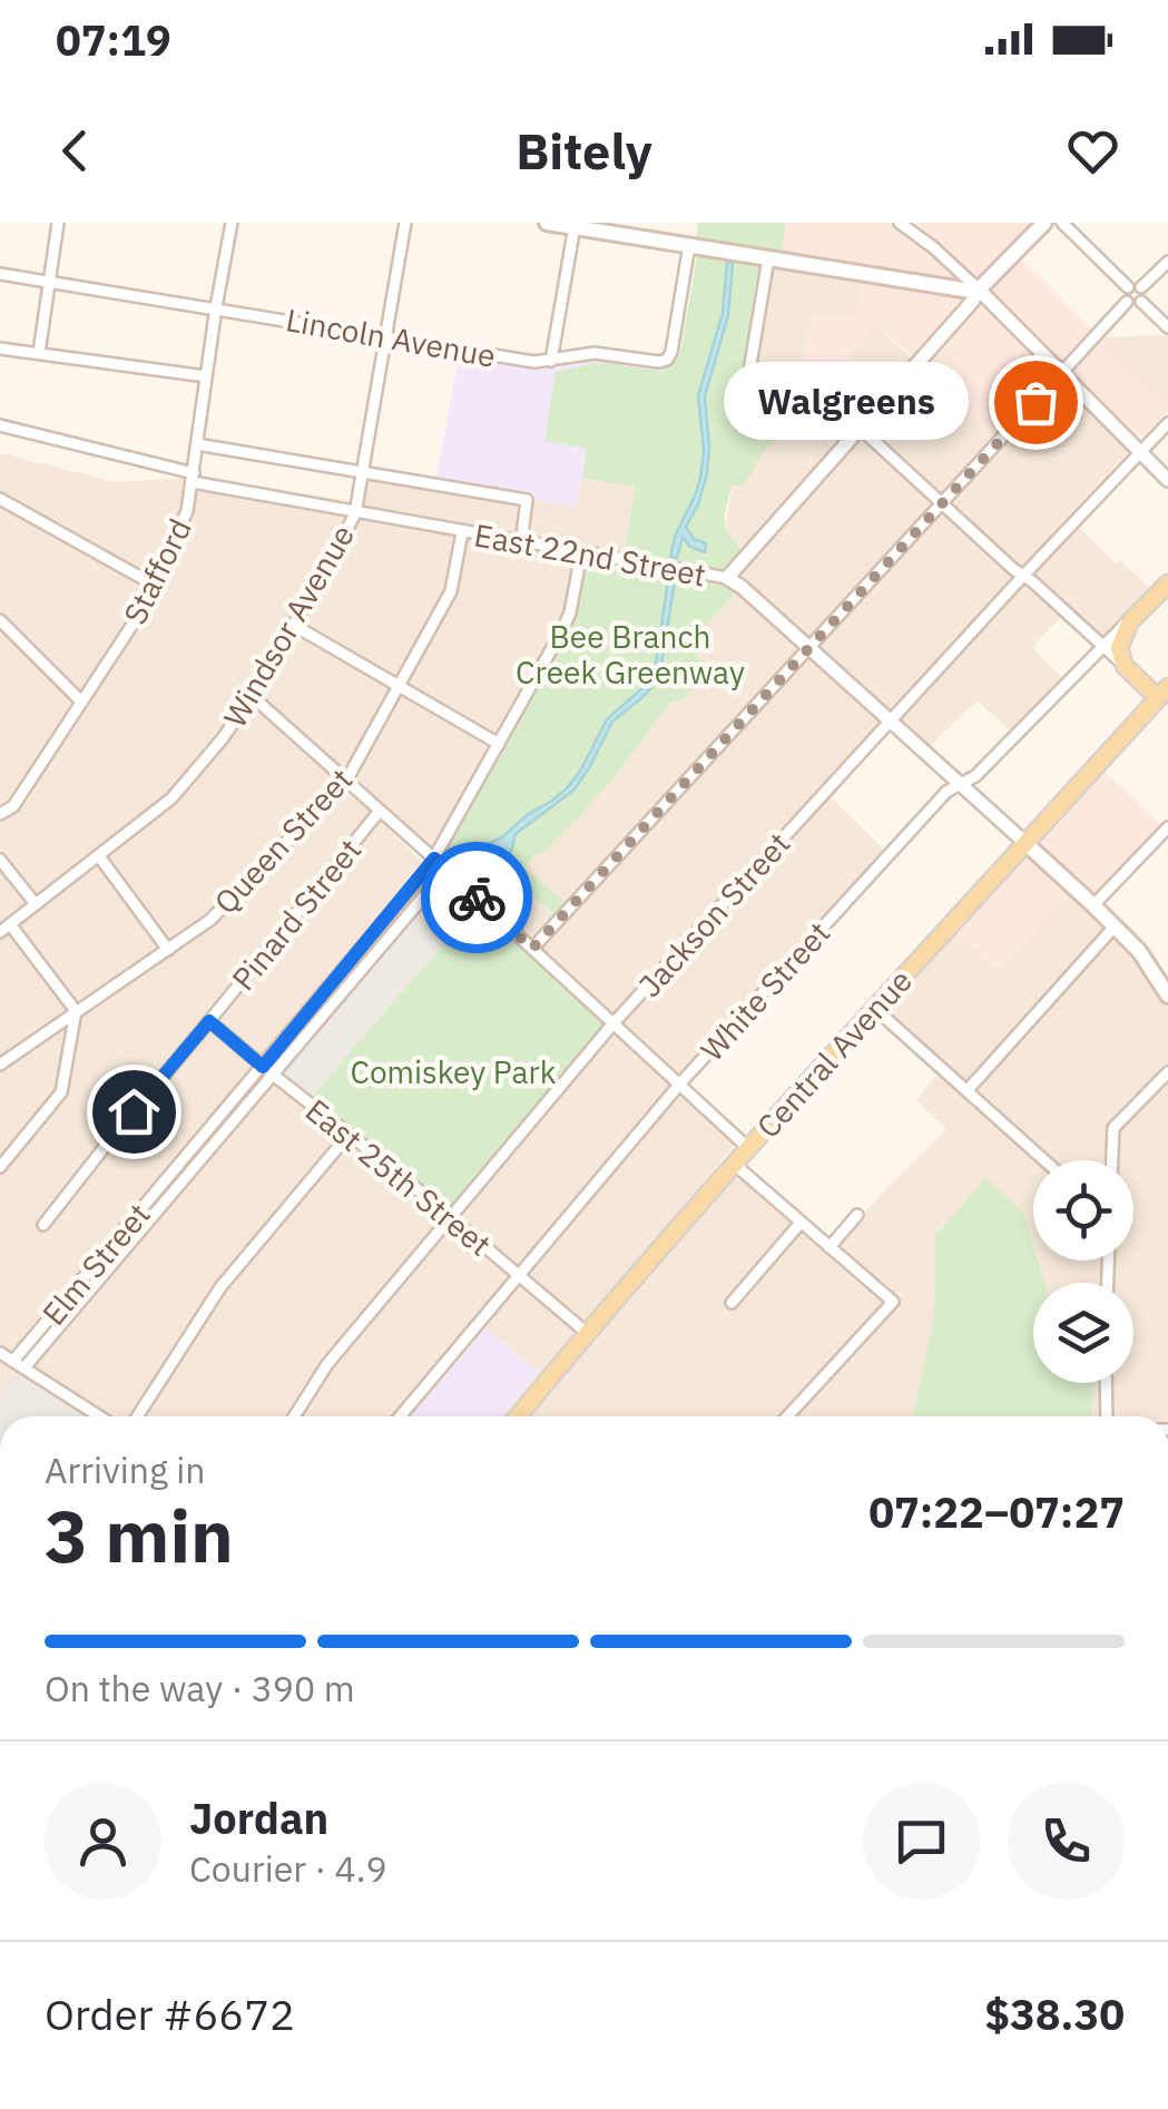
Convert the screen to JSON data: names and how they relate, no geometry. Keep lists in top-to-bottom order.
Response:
{
  "streets": {
    "main road": ["White Street", "Central Avenue"],
    "street": [
      "Lincoln Avenue",
      "East 22nd Street",
      "Stafford",
      "Windsor Avenue",
      "Queen Street",
      "Pinard Street",
      "Jackson Street",
      "East 25th Street",
      "Elm Street"
    ]
  },
  "crossings": [
    ["Lincoln Avenue", "Stafford"],
    ["Lincoln Avenue", "Windsor Avenue"],
    ["East 22nd Street", "Stafford"],
    ["East 22nd Street", "Windsor Avenue"],
    ["East 22nd Street", "Queen Street"],
    ["East 22nd Street", "Jackson Street"],
    ["East 22nd Street", "White Street"],
    ["East 22nd Street", "Central Avenue"],
    ["East 22nd Street", "Elm Street"],
    ["Pinard Street", "East 25th Street"],
    ["Jackson Street", "East 25th Street"],
    ["White Street", "East 25th Street"],
    ["Central Avenue", "East 25th Street"],
    ["East 25th Street", "Elm Street"]
  ],
  "parks": ["Bee Branch Creek Greenway", "Comiskey Park"],
  "places": ["Walgreens"],
  "page": {
    "status": "07:19",
    "header": "Bitely",
    "bubble": "Walgreens",
    "heading": ["3 min", "Arriving in", "07:22–07:27"],
    "panel": [
      "Jordan",
      "Courier · 4.9",
      "Order #6672",
      "$38.30"
    ],
    "bar": "On the way · 390 m"
  }
}
